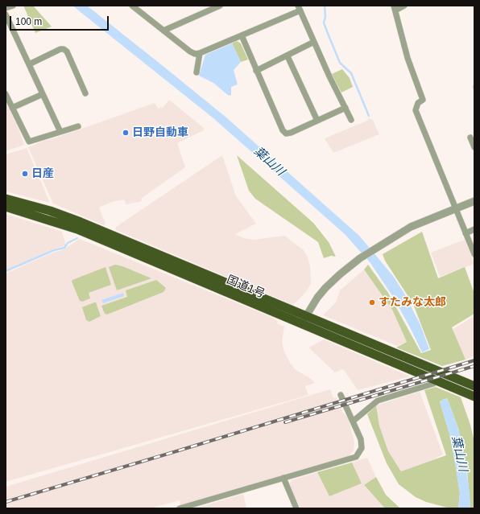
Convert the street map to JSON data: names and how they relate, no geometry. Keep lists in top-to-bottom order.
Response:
{
  "streets": {
    "highway": ["国道1号"]
  },
  "water": ["葉山川"],
  "places": ["日野自動車", "日産", "すたみな太郎"],
  "scale_bar": "100 m"
}
